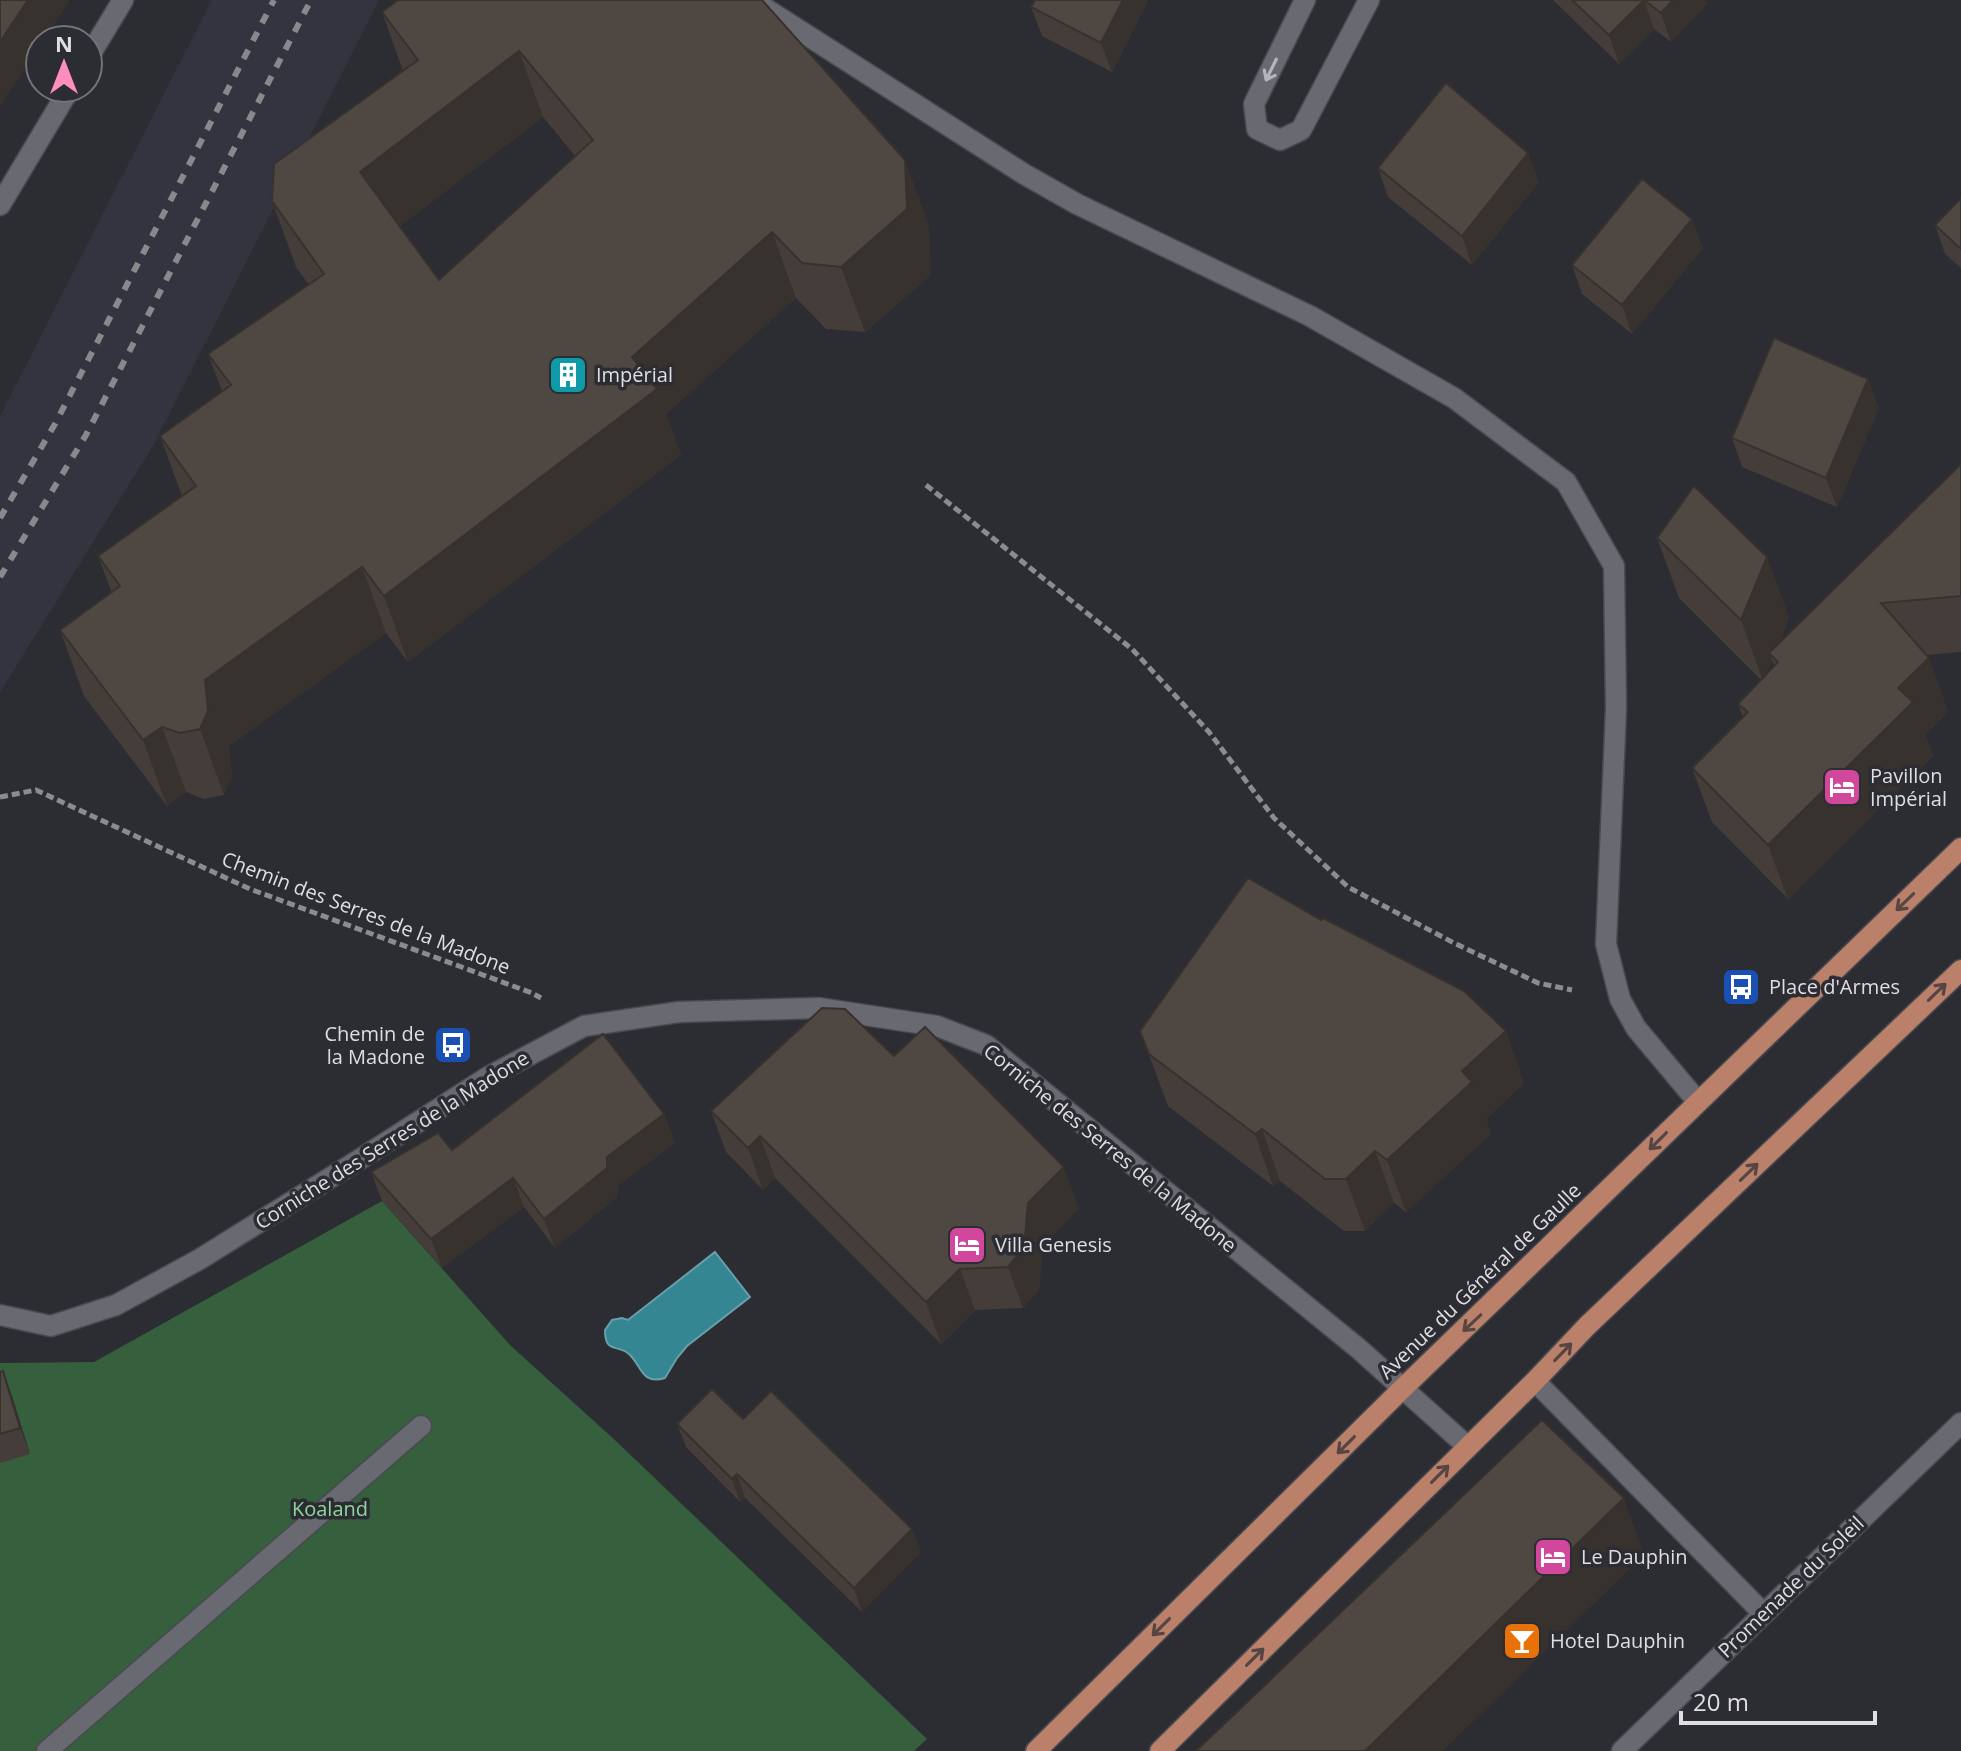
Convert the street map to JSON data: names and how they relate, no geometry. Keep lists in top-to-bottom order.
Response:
{
  "streets": {
    "main road": ["Avenue du Général de Gaulle"],
    "street": ["Corniche des Serres de la Madone", "Promenade du Soleil"],
    "path": ["Chemin des Serres de la Madone"]
  },
  "crossings": [
    ["Chemin des Serres de la Madone", "Corniche des Serres de la Madone"],
    ["Corniche des Serres de la Madone", "Avenue du Général de Gaulle"]
  ],
  "parks": ["Koaland"],
  "places": {
    "building": ["Impérial"],
    "hotel": ["Pavillon Impérial", "Villa Genesis", "Le Dauphin"],
    "bus stop": ["Place d'Armes", "Chemin de la Madone"],
    "bar": ["Hotel Dauphin"]
  },
  "scale_bar": "20 m",
  "north": "top"
}
